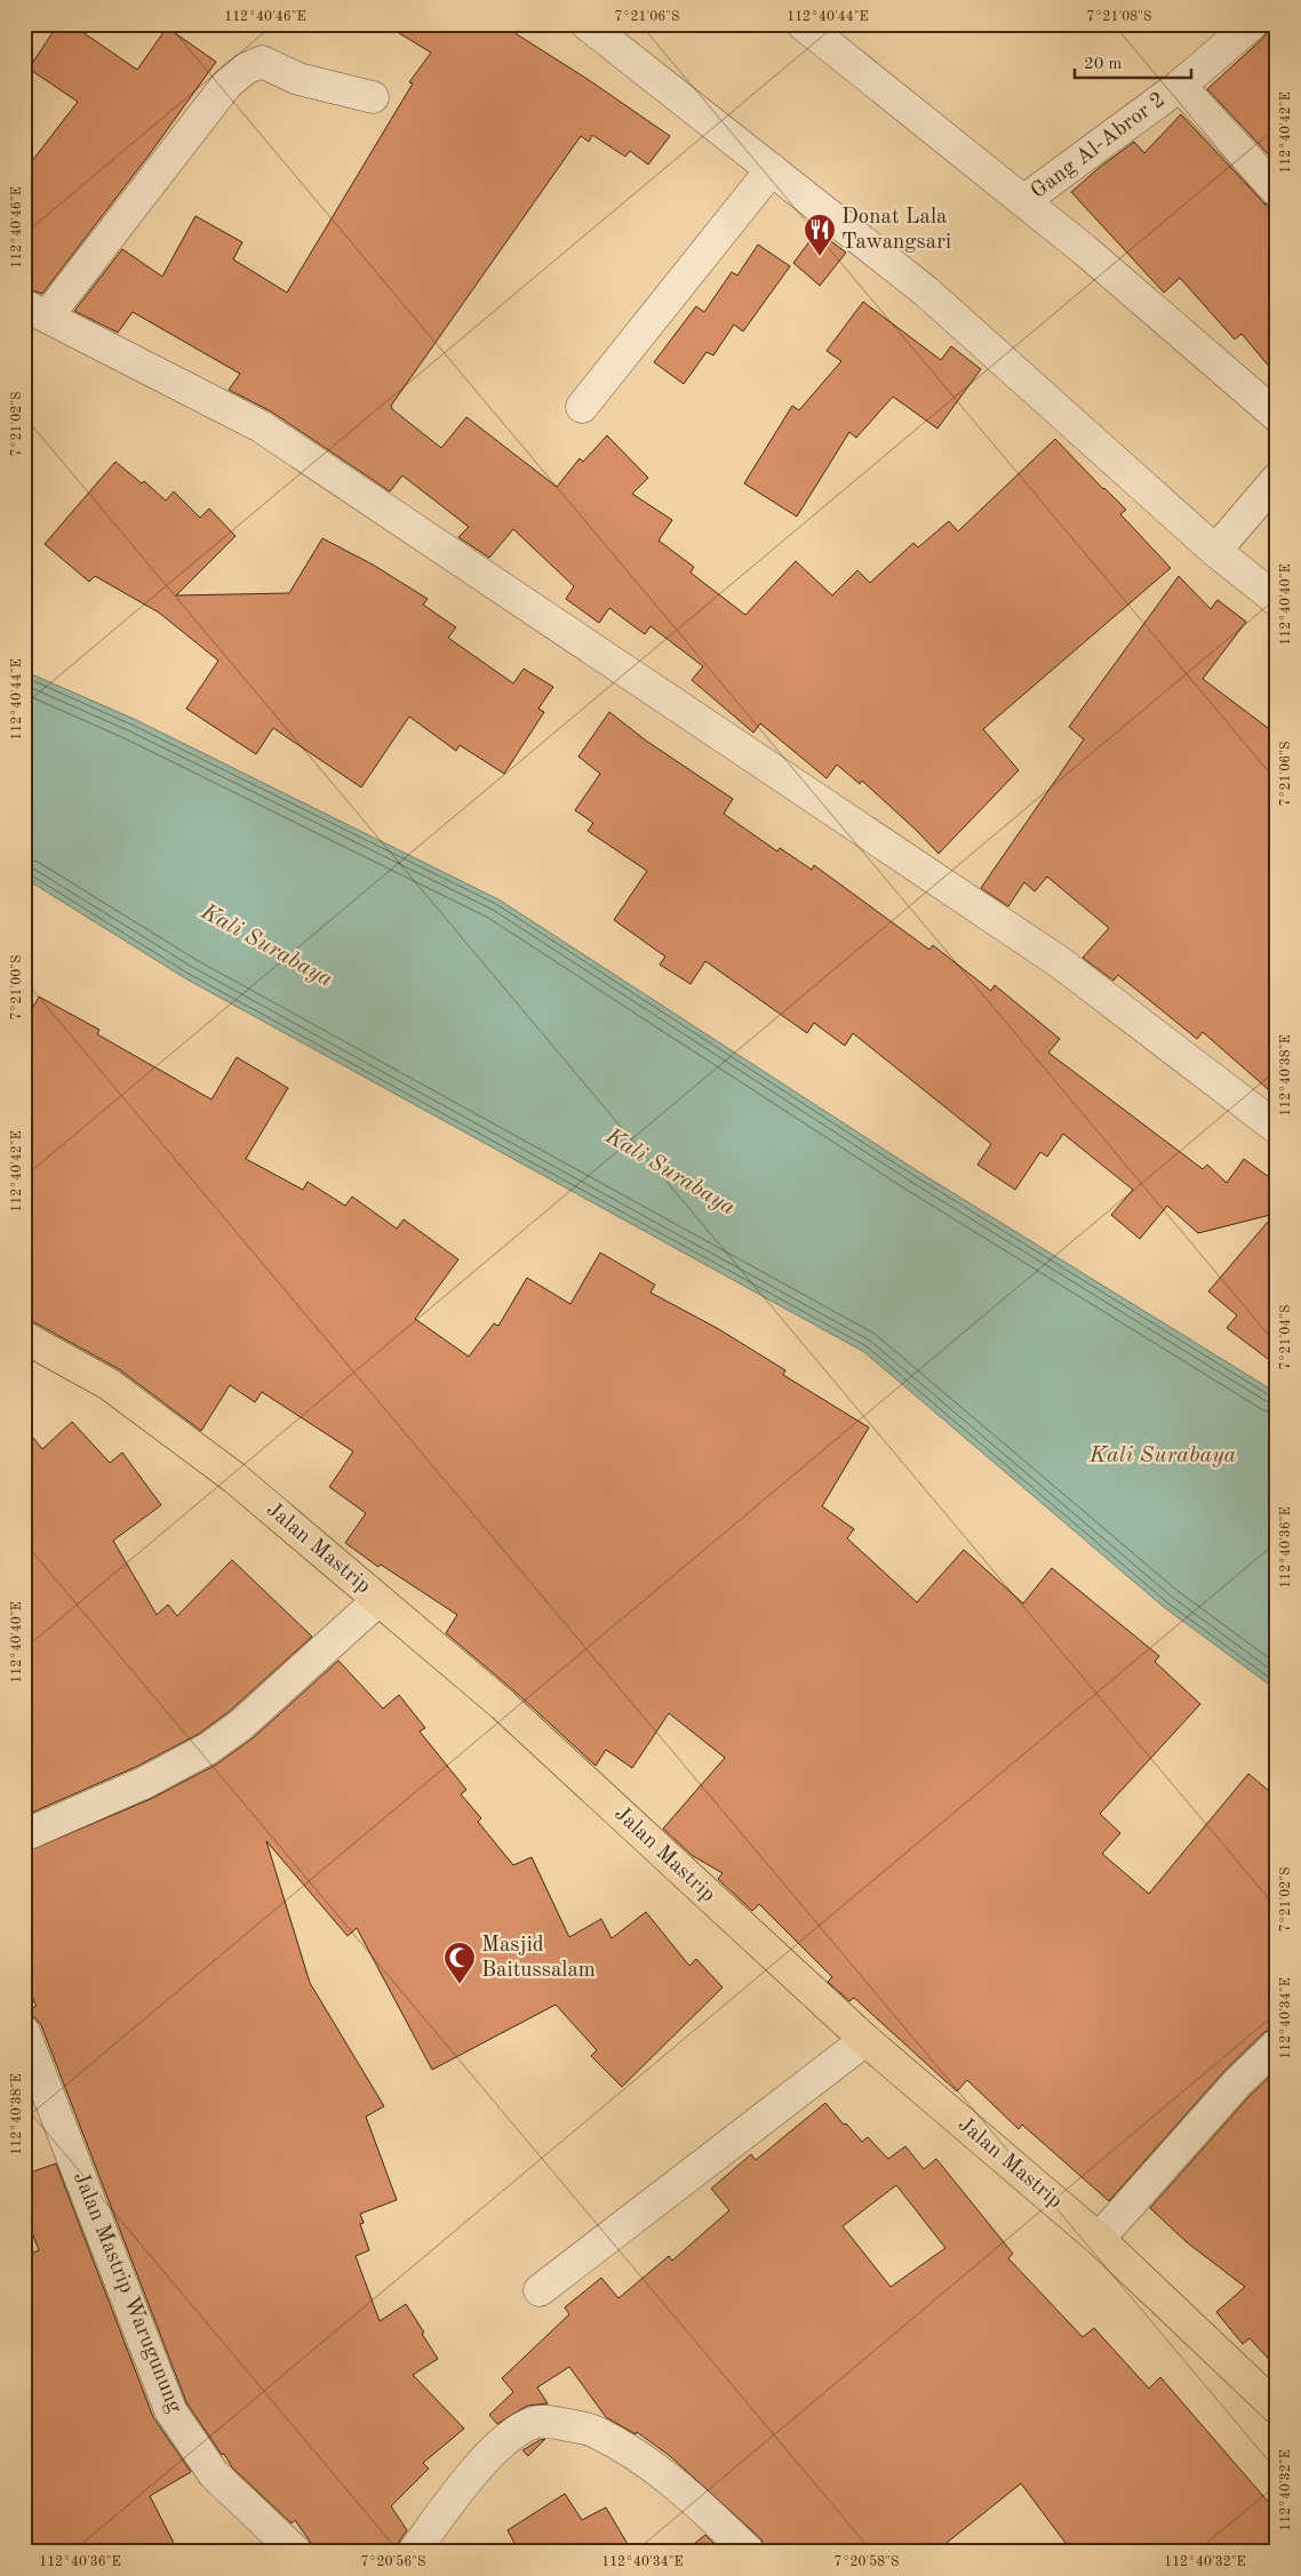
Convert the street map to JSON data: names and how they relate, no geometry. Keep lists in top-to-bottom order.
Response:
{
  "streets": {
    "main road": ["Jalan Mastrip"],
    "street": ["Gang Al-Abror 2", "Jalan Mastrip Warugunung"]
  },
  "water": ["Kali Surabaya"],
  "places": {
    "restaurant": ["Donat Lala Tawangsari"],
    "mosque": ["Masjid Baitussalam"]
  },
  "scale_bar": "20 m",
  "coordinates": [
    "112°40'46\"E",
    "7°21'06\"S",
    "112°40'44\"E",
    "7°21'08\"S",
    "112°40'42\"E",
    "7°21'02\"S",
    "112°40'40\"E",
    "7°21'00\"S",
    "112°40'38\"E",
    "7°21'04\"S",
    "112°40'36\"E",
    "112°40'34\"E",
    "112°40'32\"E",
    "7°20'56\"S",
    "7°20'58\"S"
  ]
}
